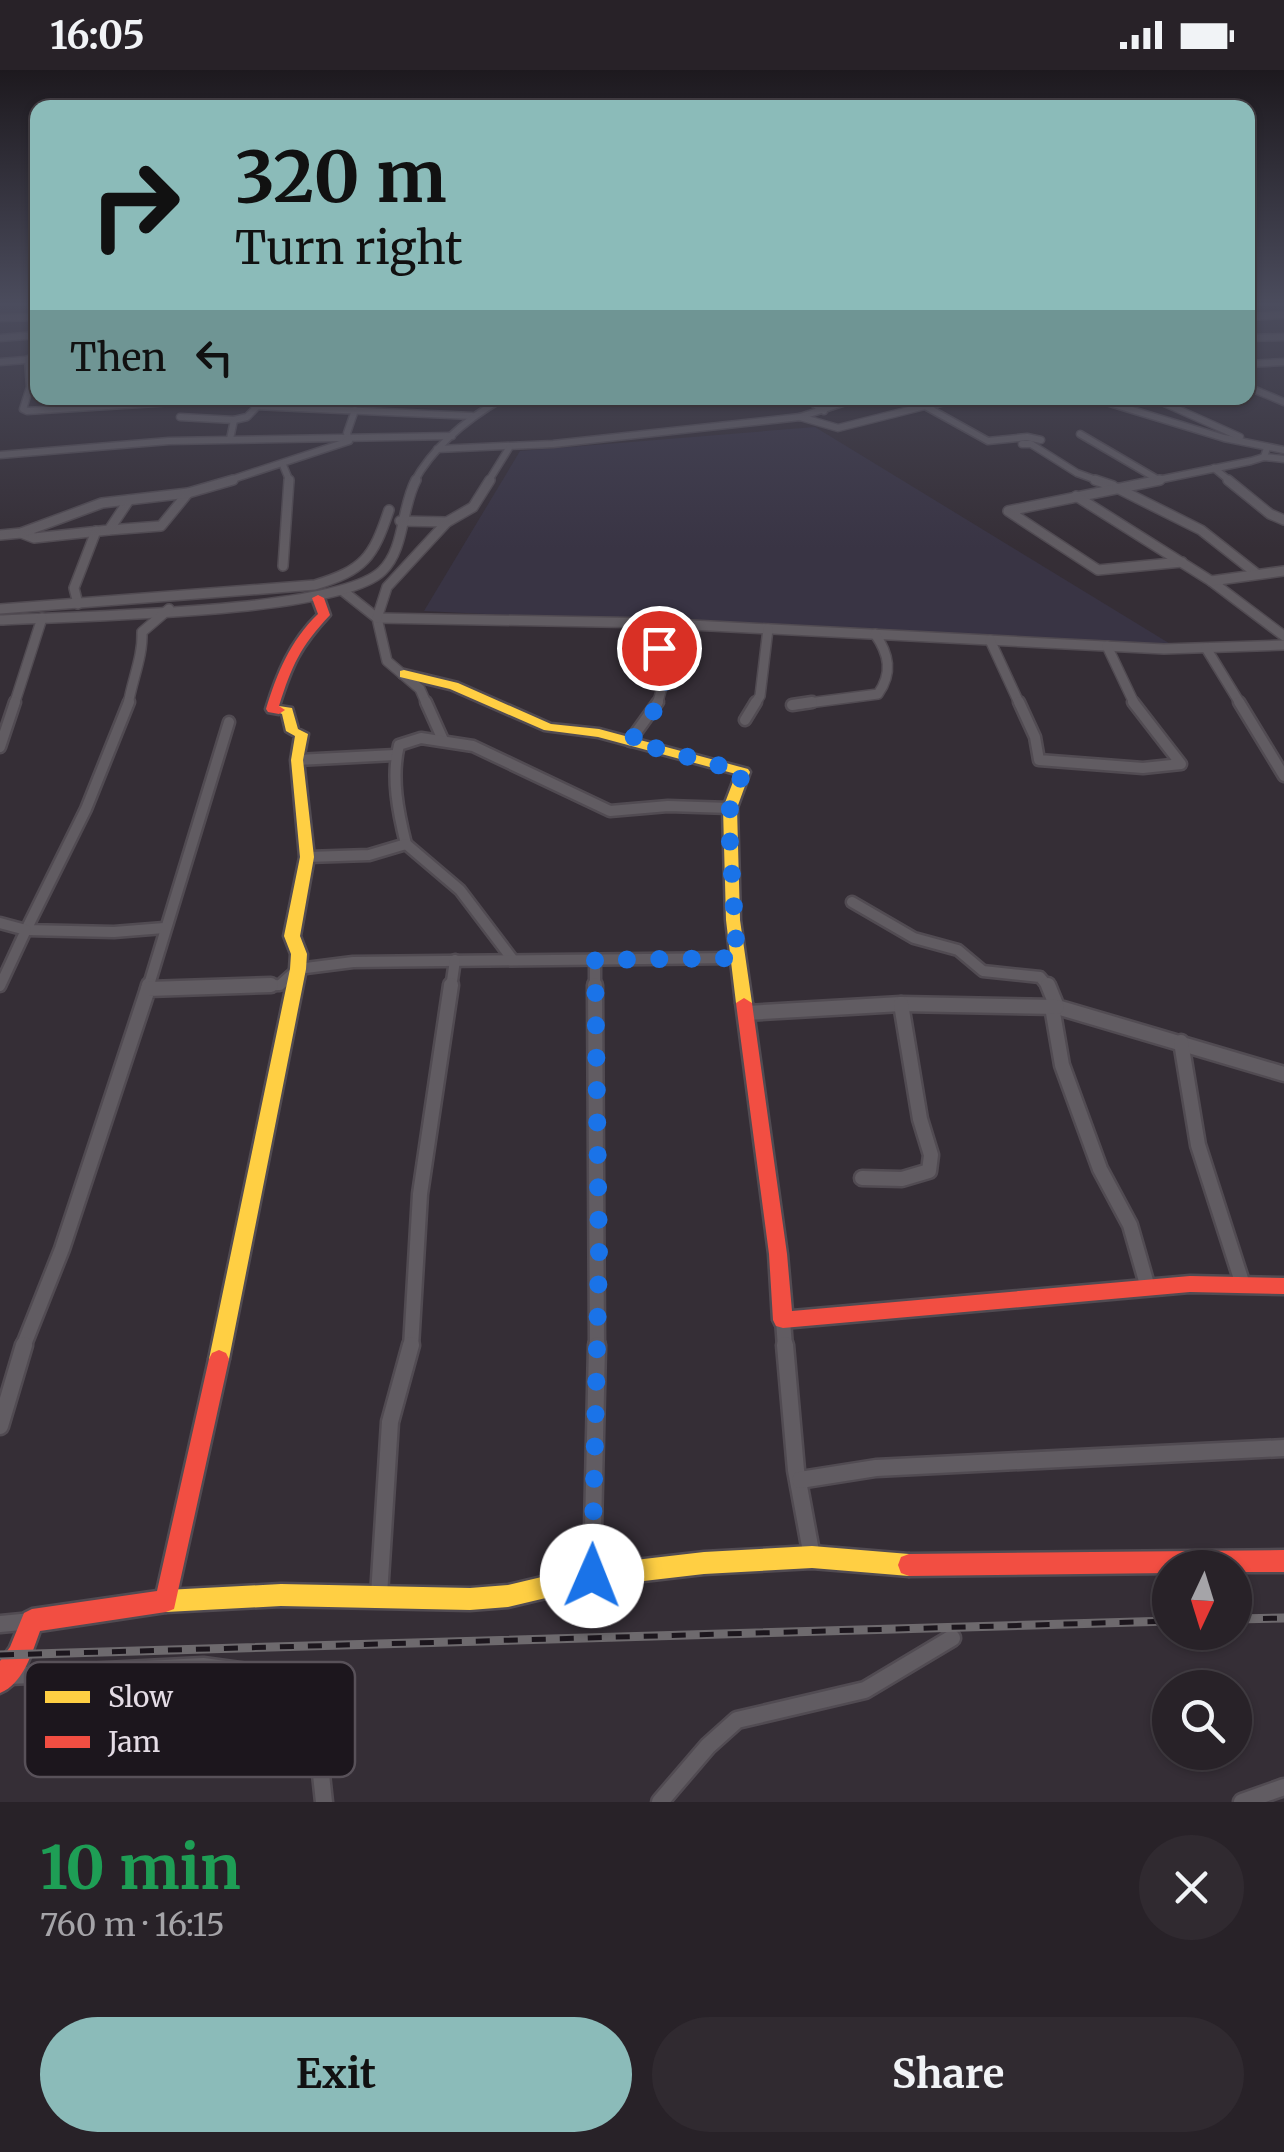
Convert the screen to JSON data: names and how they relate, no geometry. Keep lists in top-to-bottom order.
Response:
{
  "legend": ["Slow", "Jam"],
  "north": "bottom",
  "page": {
    "status": "16:05",
    "turn": ["320 m", "Turn right"],
    "then": "Then",
    "heading": ["10 min", "760 m · 16:15"],
    "buttons": ["Exit", "Share"]
  }
}
